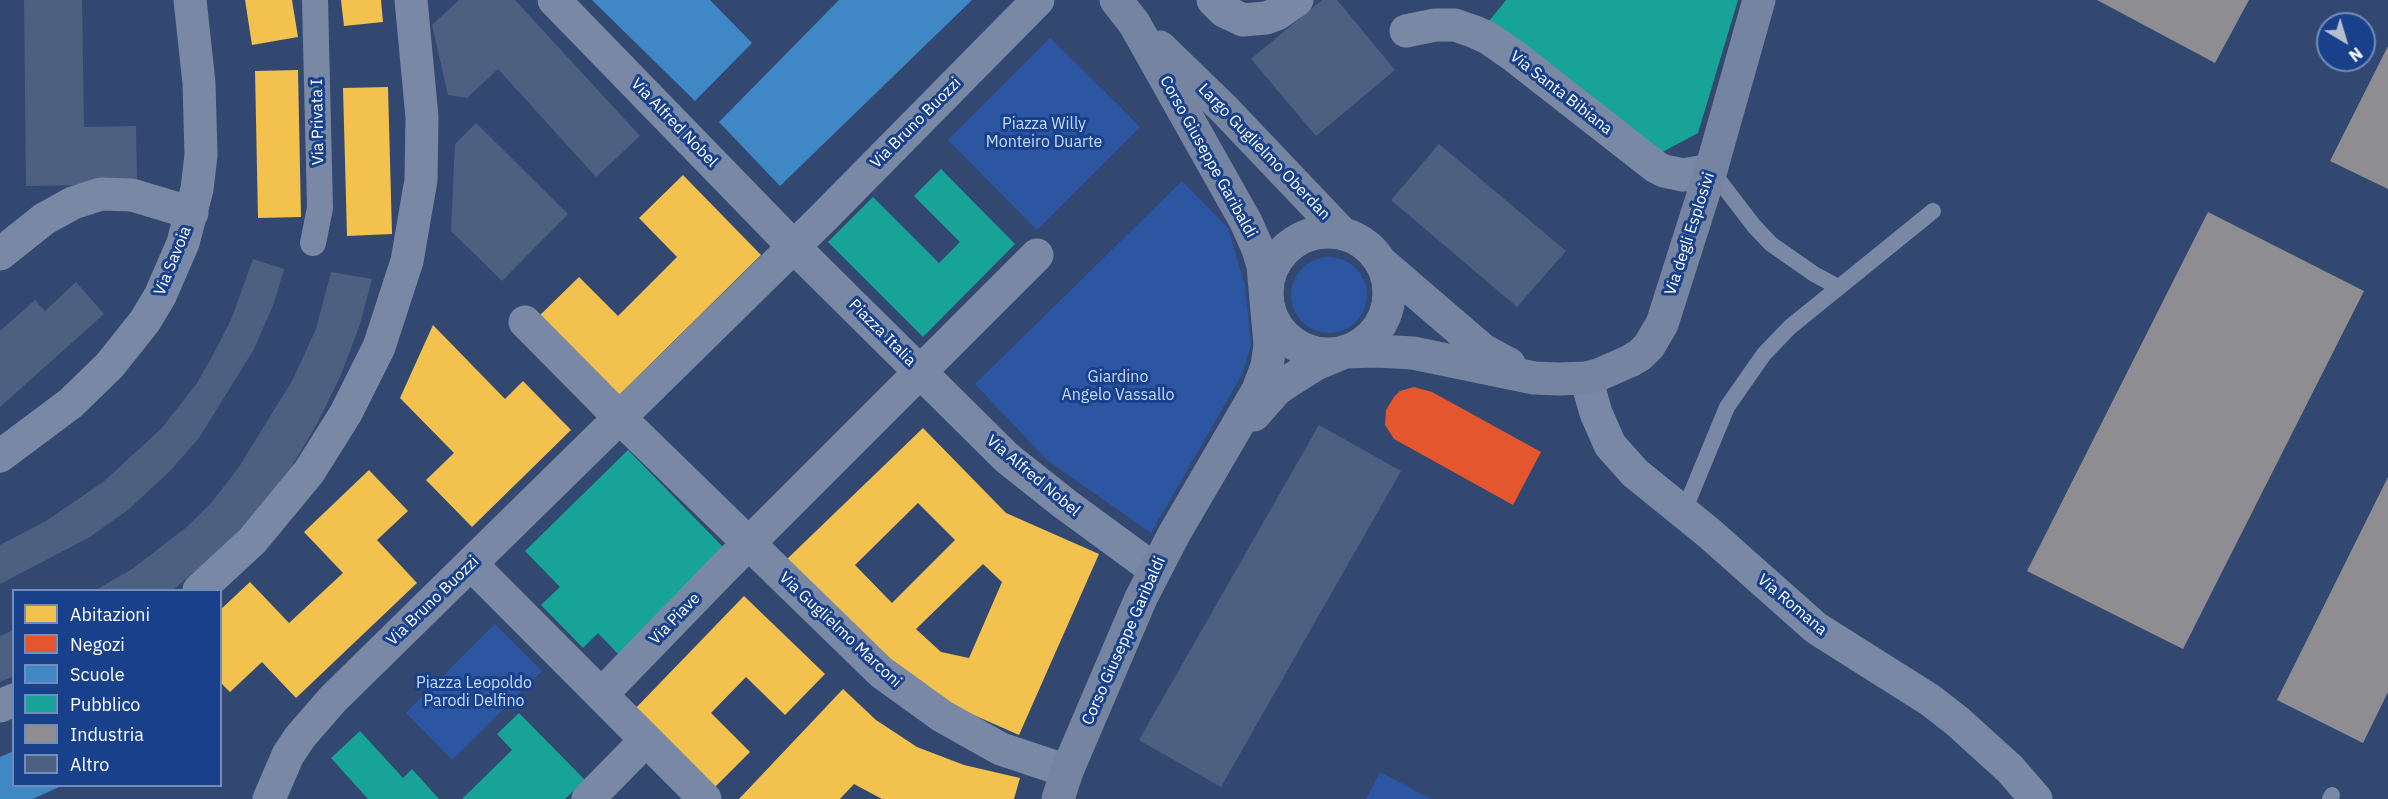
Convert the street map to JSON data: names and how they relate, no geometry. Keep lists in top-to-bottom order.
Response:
{
  "streets": {
    "main road": ["Largo Guglielmo Oberdan", "Corso Giuseppe Garibaldi", "Via degli Esplosivi"],
    "street": [
      "Via Santa Bibiana",
      "Via Privata I",
      "Via Alfred Nobel",
      "Via Bruno Buozzi",
      "Via Savoia",
      "Piazza Italia",
      "Via Romana",
      "Via Piave",
      "Via Guglielmo Marconi"
    ]
  },
  "crossings": [
    ["Via Santa Bibiana", "Via degli Esplosivi"],
    ["Via Alfred Nobel", "Via Bruno Buozzi"],
    ["Via Alfred Nobel", "Corso Giuseppe Garibaldi"],
    ["Via Alfred Nobel", "Piazza Italia"],
    ["Via Bruno Buozzi", "Piazza Italia"],
    ["Largo Guglielmo Oberdan", "Corso Giuseppe Garibaldi"],
    ["Largo Guglielmo Oberdan", "Via degli Esplosivi"],
    ["Corso Giuseppe Garibaldi", "Via degli Esplosivi"],
    ["Corso Giuseppe Garibaldi", "Via Guglielmo Marconi"],
    ["Via degli Esplosivi", "Via Romana"],
    ["Piazza Italia", "Via Piave"],
    ["Piazza Italia", "Via Guglielmo Marconi"],
    ["Via Piave", "Via Guglielmo Marconi"]
  ],
  "parks": ["Piazza Willy Monteiro Duarte", "Giardino Angelo Vassallo", "Piazza Leopoldo Parodi Delfino"],
  "legend": [
    "Abitazioni",
    "Negozi",
    "Scuole",
    "Pubblico",
    "Industria",
    "Altro"
  ],
  "north": "bottom right"
}
